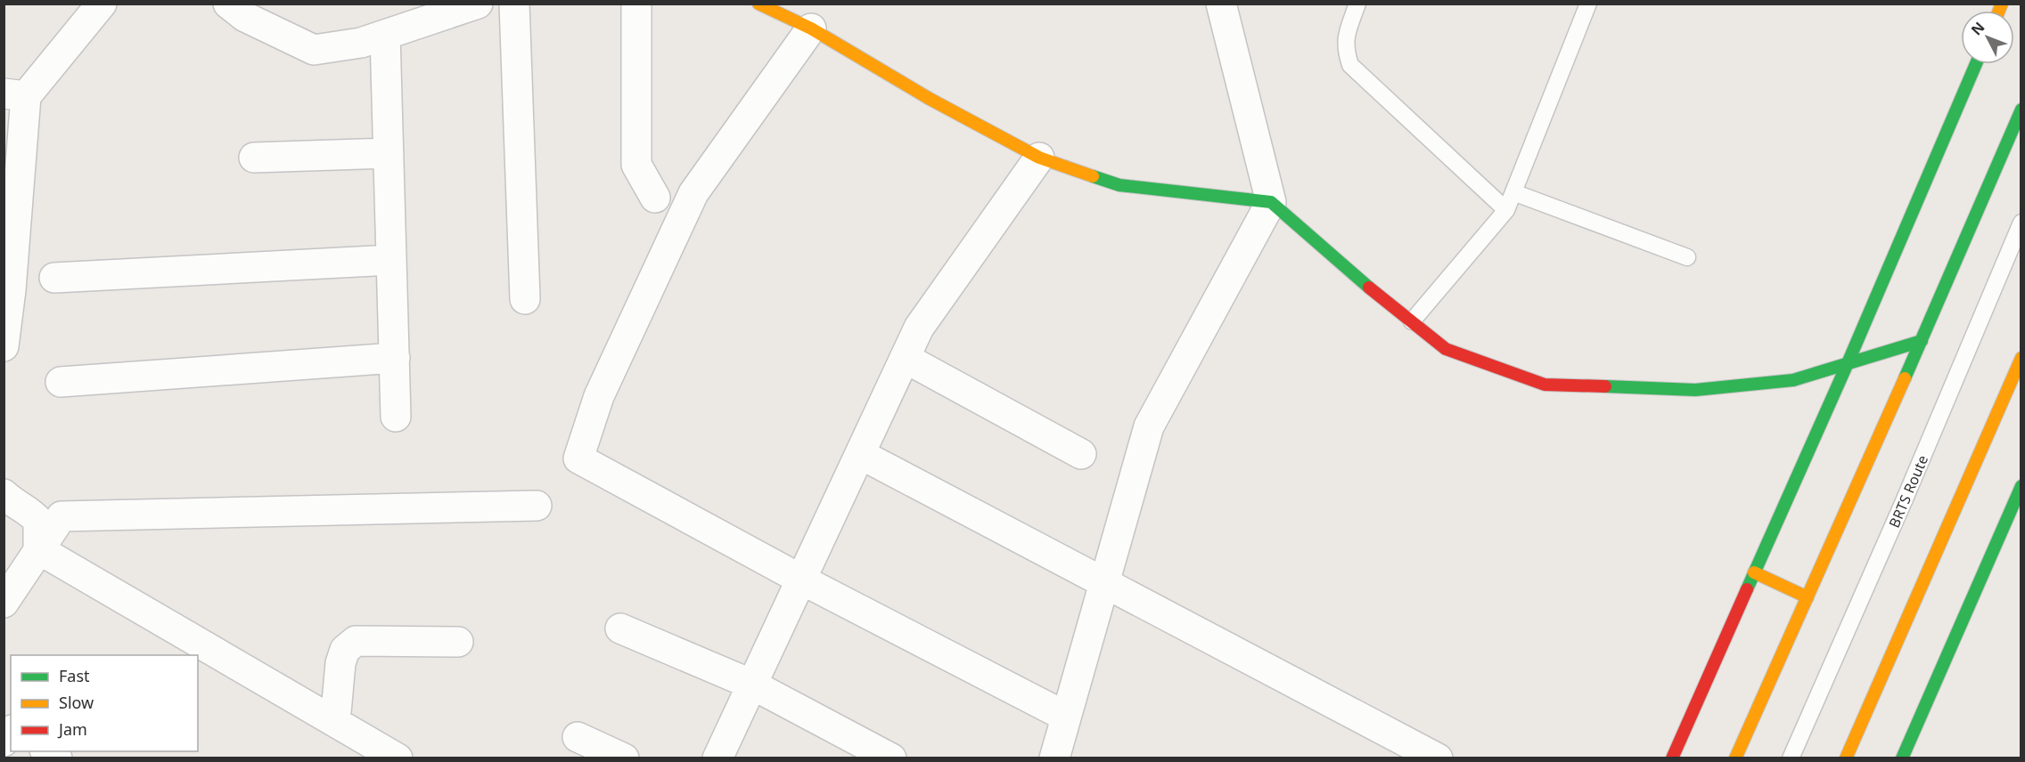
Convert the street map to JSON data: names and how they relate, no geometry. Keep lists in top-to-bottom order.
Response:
{
  "streets": {
    "lane": ["BRTS Route"]
  },
  "legend": ["Fast", "Slow", "Jam"],
  "north": "top left"
}
